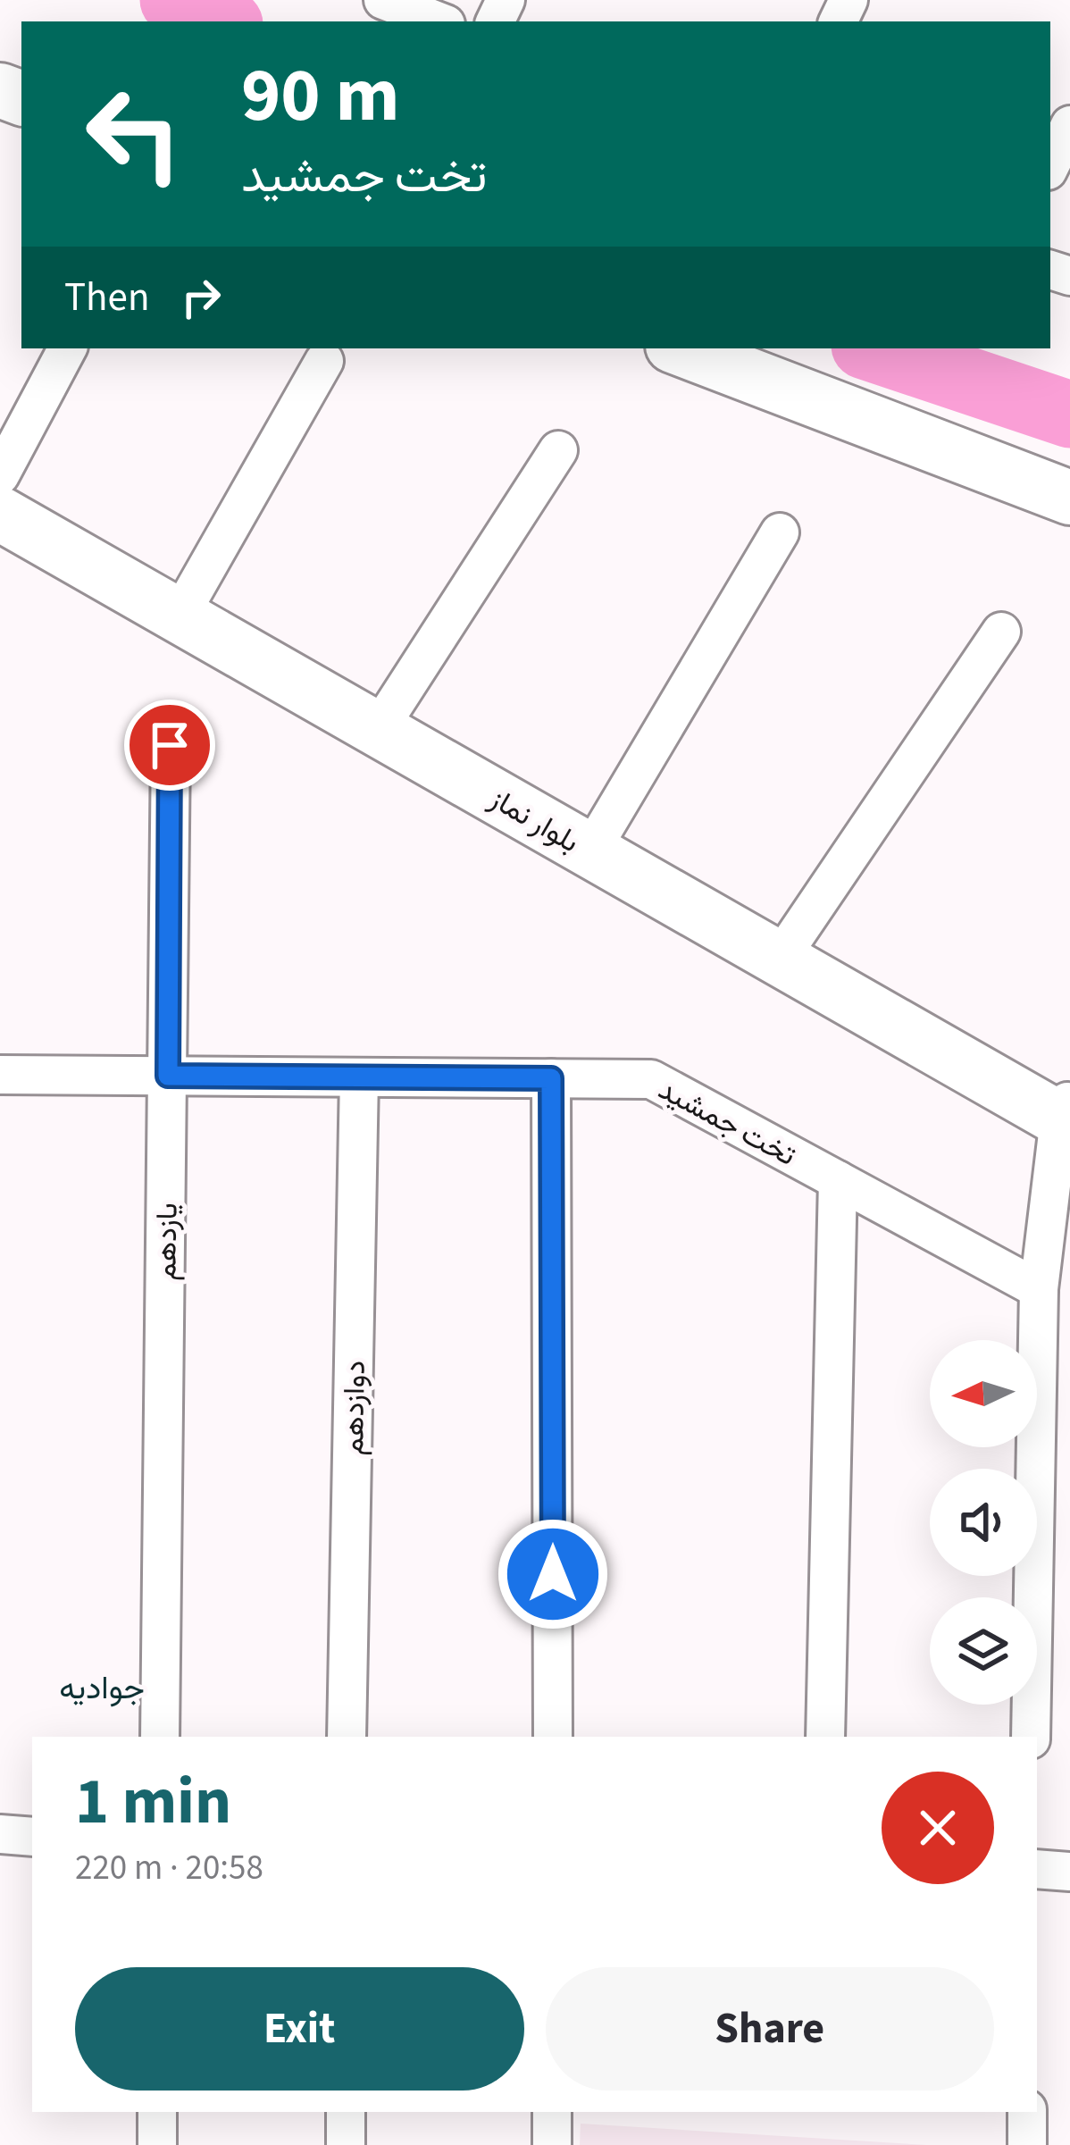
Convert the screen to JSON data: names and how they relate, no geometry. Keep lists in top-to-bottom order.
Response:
{
  "streets": {
    "main road": ["بلوار نماز"],
    "street": ["تخت جمشید", "یازدهم", "دوازدهم"]
  },
  "crossings": [
    ["تخت جمشید", "یازدهم"],
    ["تخت جمشید", "دوازدهم"]
  ],
  "districts": ["جوادیه"],
  "north": "left",
  "page": {
    "turn": ["90 m", "تخت جمشید"],
    "then": "Then",
    "heading": ["1 min", "220 m · 20:58"],
    "buttons": ["Exit", "Share"]
  }
}
